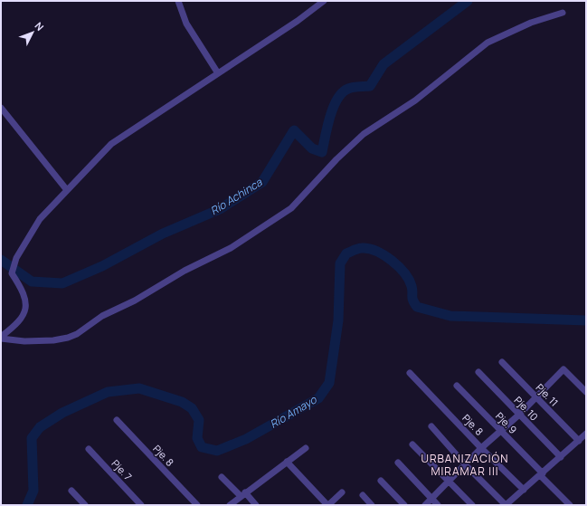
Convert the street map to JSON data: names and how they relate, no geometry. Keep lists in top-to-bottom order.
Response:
{
  "streets": {
    "street": [
      "Pje. 11",
      "Pje. 10",
      "Pje. 9",
      "Pje. 8",
      "Pje. 7"
    ]
  },
  "districts": ["URBANIZACIÓN MIRAMAR III"],
  "water": ["Río Achinca", "Río Amayo"],
  "north": "top right"
}
